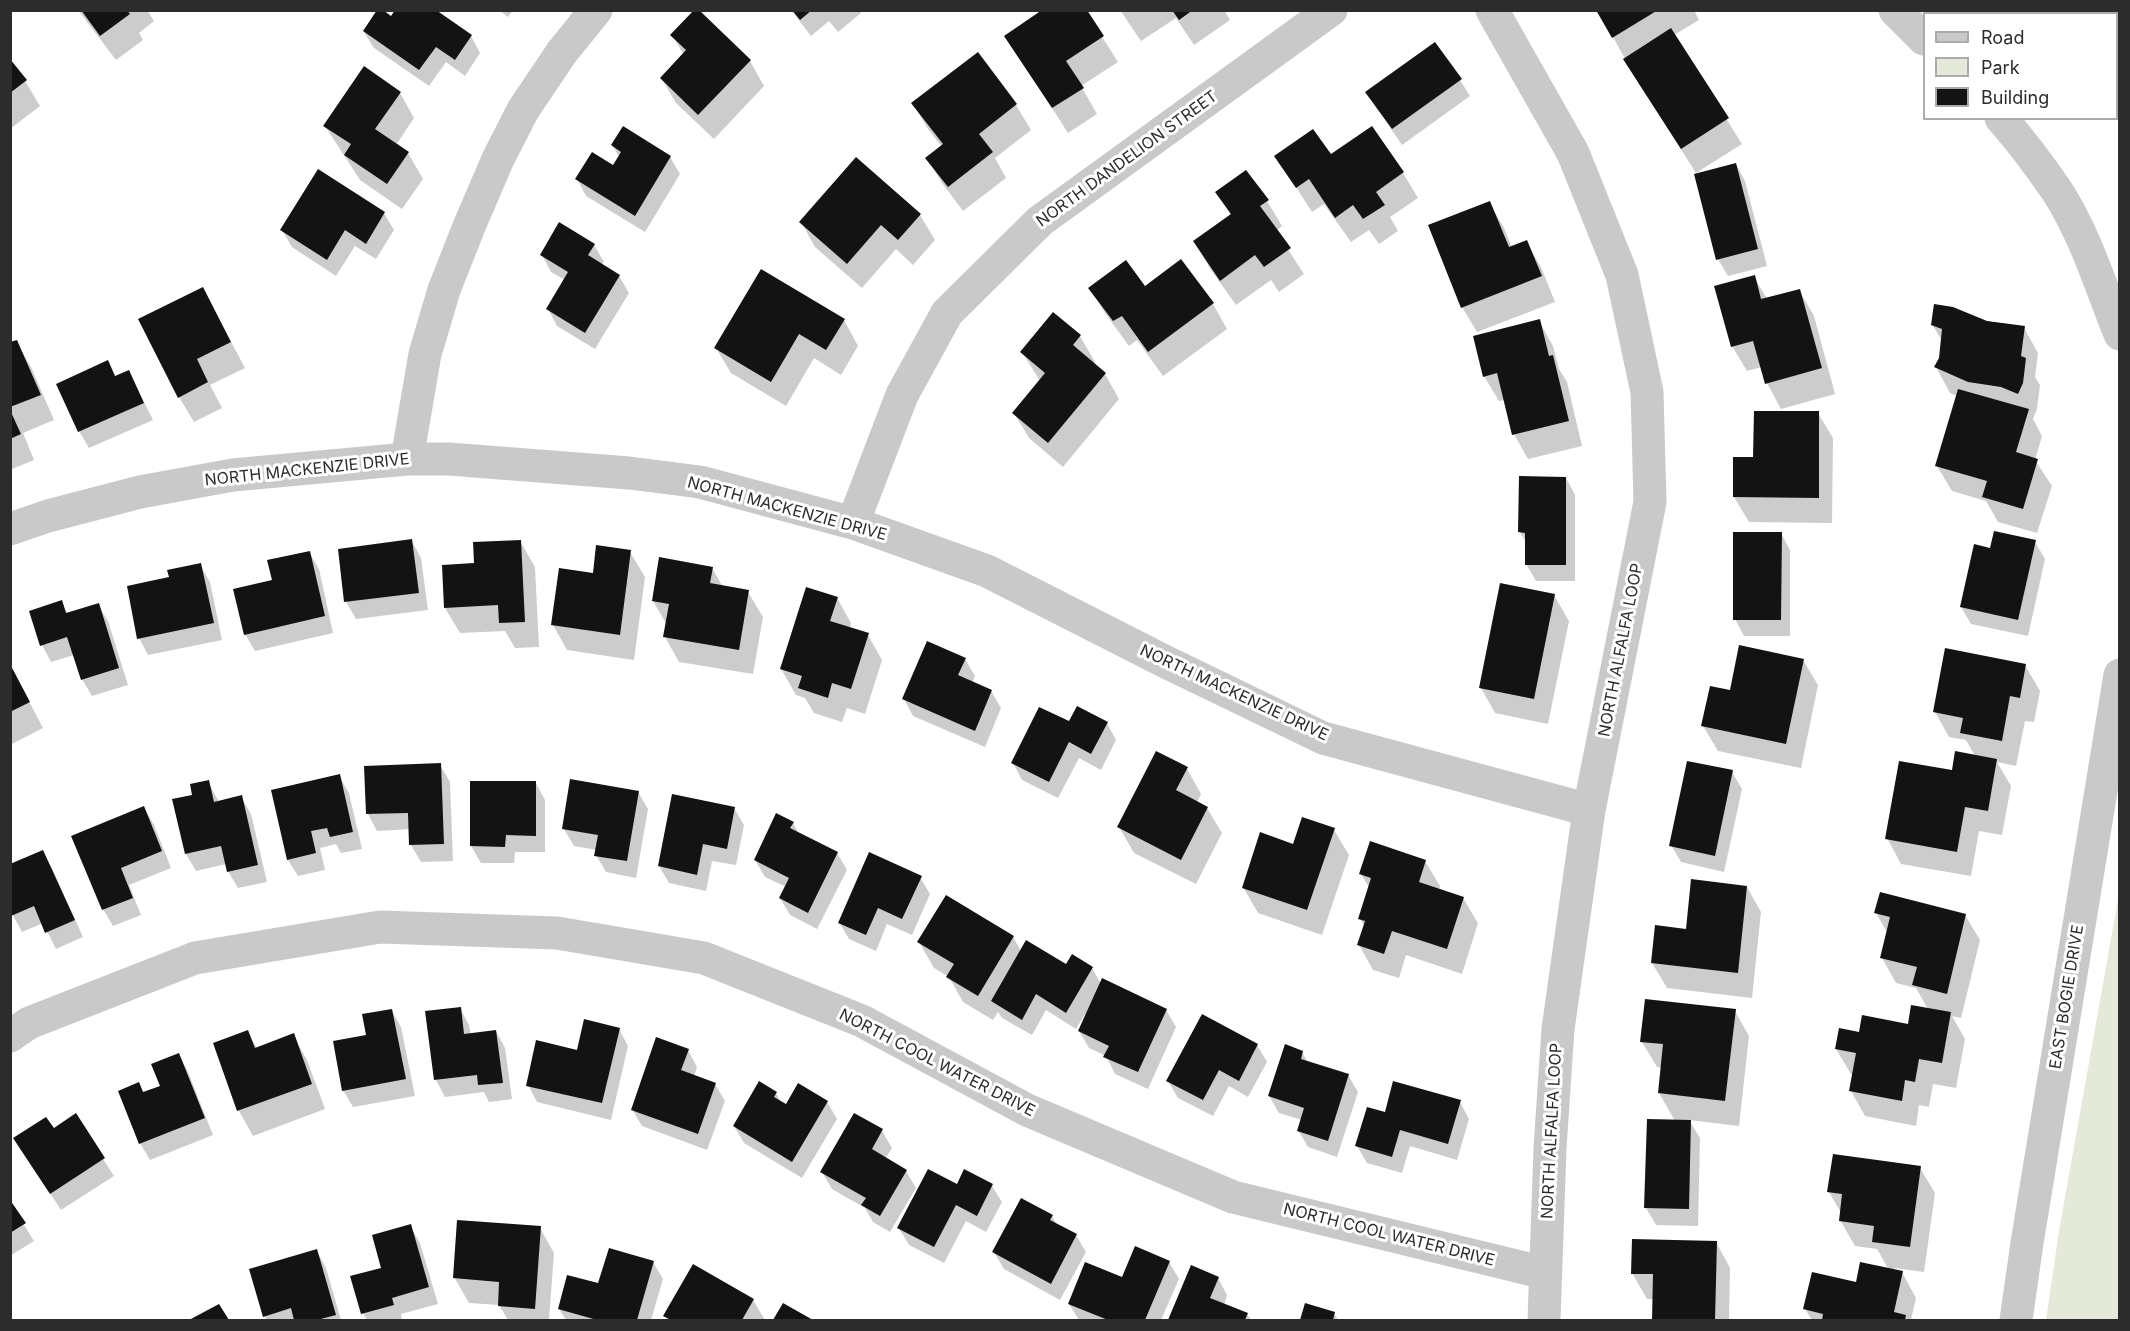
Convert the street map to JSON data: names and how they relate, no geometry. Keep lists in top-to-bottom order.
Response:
{
  "streets": {
    "street": [
      "NORTH DANDELION STREET",
      "NORTH MACKENZIE DRIVE",
      "NORTH ALFALFA LOOP",
      "EAST BOGIE DRIVE",
      "NORTH COOL WATER DRIVE"
    ]
  },
  "crossings": [
    ["NORTH DANDELION STREET", "NORTH MACKENZIE DRIVE"],
    ["NORTH MACKENZIE DRIVE", "NORTH ALFALFA LOOP"],
    ["NORTH ALFALFA LOOP", "NORTH COOL WATER DRIVE"]
  ],
  "legend": ["Road", "Park", "Building"]
}
